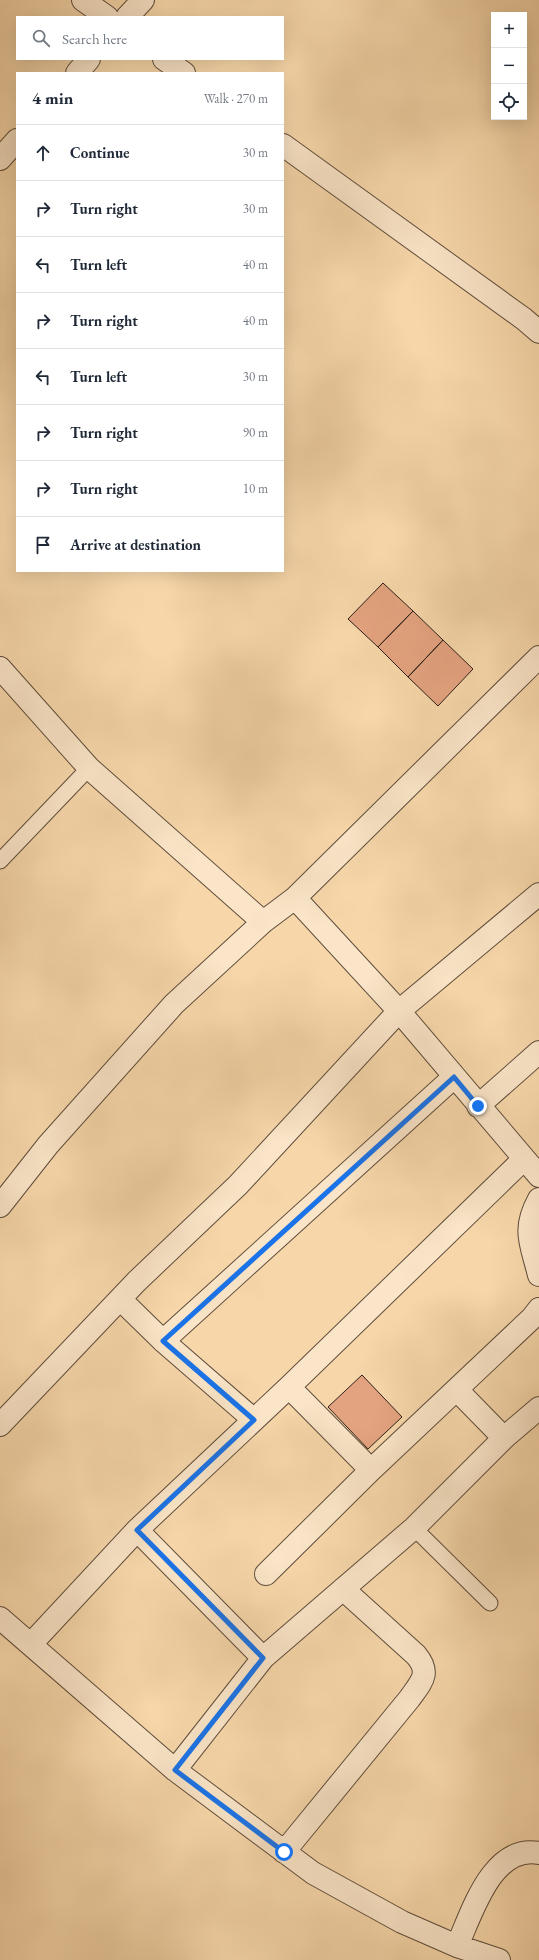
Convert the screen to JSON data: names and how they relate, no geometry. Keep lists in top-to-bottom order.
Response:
{
  "page": {
    "map_buttons": ["+", "−"],
    "search": "Search here",
    "heading": ["4 min", "Walk · 270 m"],
    "list": [
      ["Continue", "30 m"],
      ["Turn right", "30 m"],
      ["Turn left", "40 m"],
      ["Turn right", "40 m"],
      ["Turn left", "30 m"],
      ["Turn right", "90 m"],
      ["Turn right", "10 m"],
      "Arrive at destination"
    ]
  }
}
